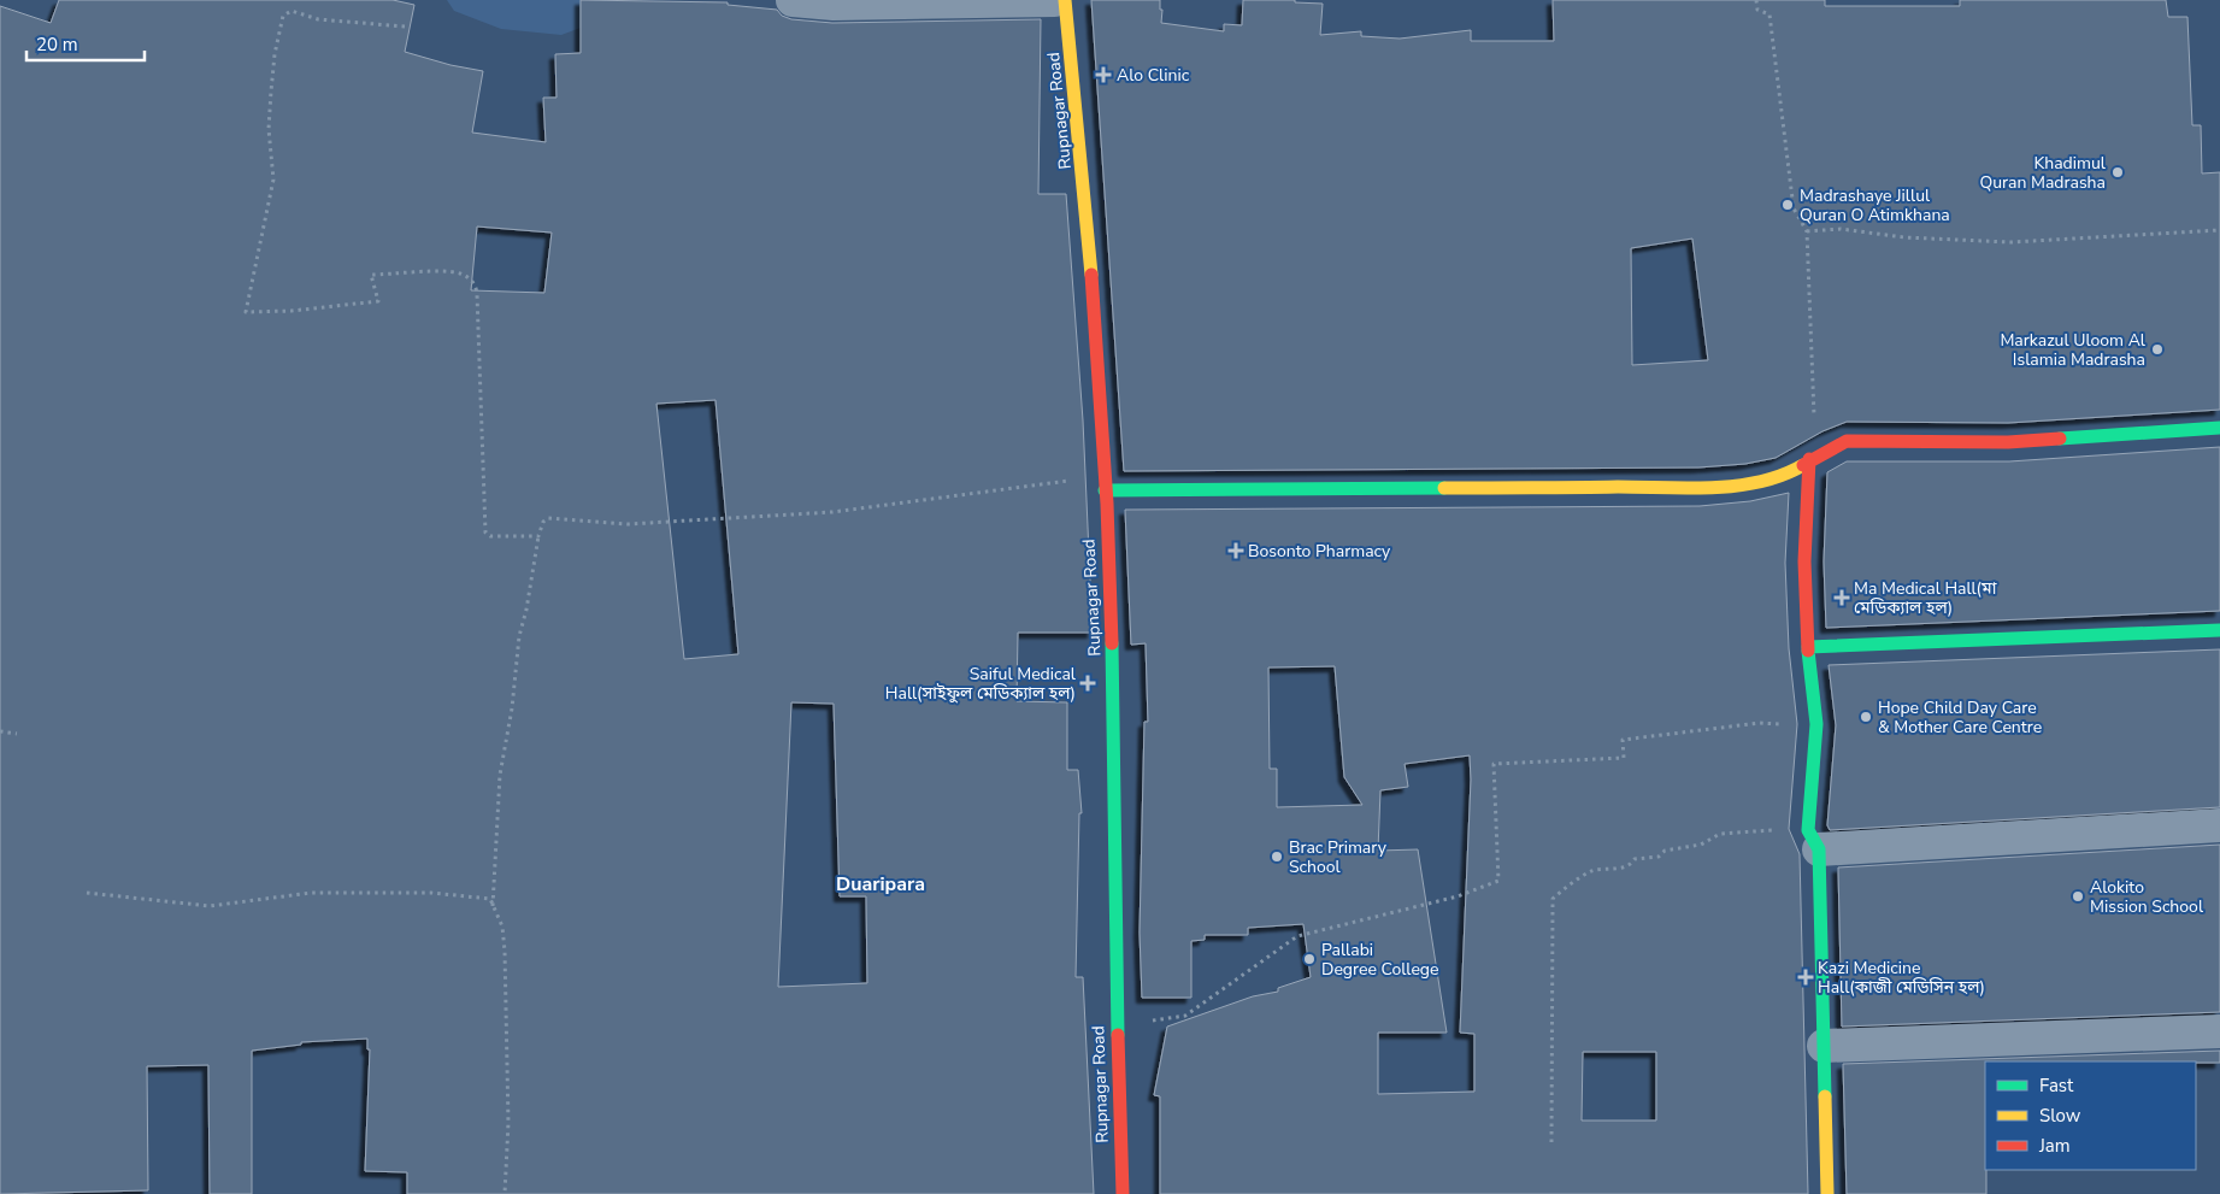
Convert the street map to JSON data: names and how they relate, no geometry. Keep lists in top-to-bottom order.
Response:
{
  "streets": {
    "street": ["Rupnagar Road"]
  },
  "districts": ["Duaripara"],
  "places": {
    "health": [
      "Alo Clinic",
      "Bosonto Pharmacy",
      "Ma Medical Hall(মা মেডিক্যাল হল)",
      "Saiful Medical Hall(সাইফুল মেডিক্যাল হল)",
      "Kazi Medicine Hall(কাজী মেডিসিন হল)"
    ],
    "other": [
      "Khadimul Quran Madrasha",
      "Madrashaye Jillul Quran O Atimkhana",
      "Markazul Uloom Al Islamia Madrasha",
      "Hope Child Day Care & Mother Care Centre",
      "Brac Primary School",
      "Alokito Mission School",
      "Pallabi Degree College"
    ]
  },
  "legend": ["Fast", "Slow", "Jam"],
  "scale_bar": "20 m"
}
